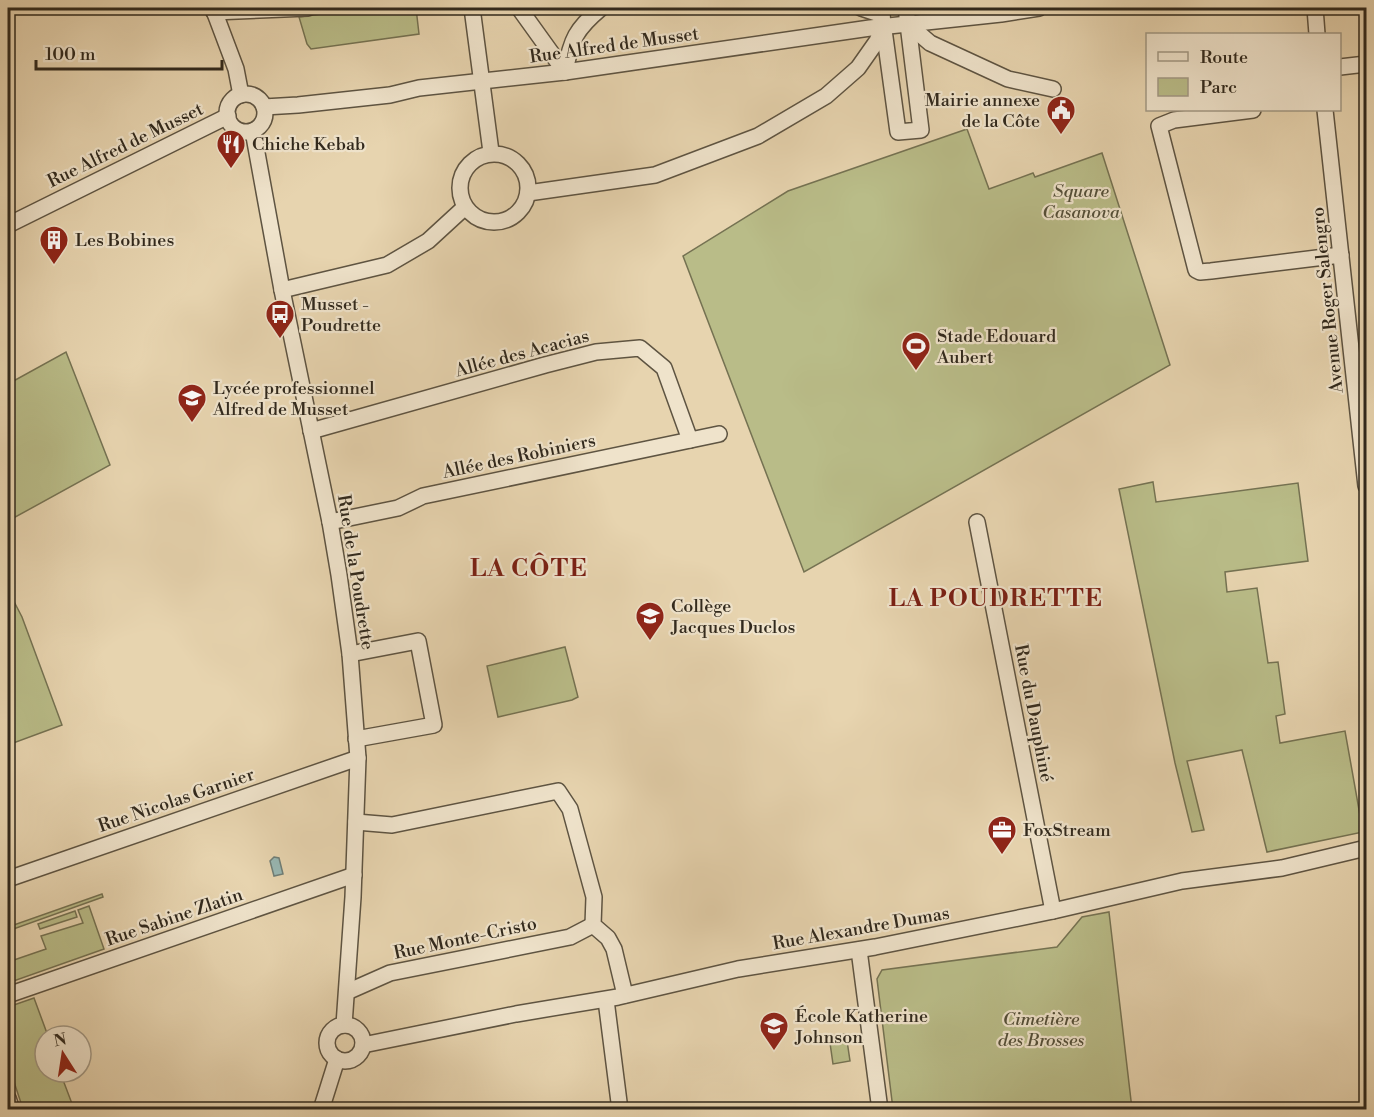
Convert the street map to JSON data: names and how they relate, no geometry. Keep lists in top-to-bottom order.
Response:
{
  "streets": {
    "street": [
      "Rue Alfred de Musset",
      "Avenue Roger Salengro",
      "Allée des Acacias",
      "Allée des Robiniers",
      "Rue de la Poudrette",
      "Rue du Dauphiné",
      "Rue Nicolas Garnier",
      "Rue Sabine Zlatin",
      "Rue Alexandre Dumas",
      "Rue Monte-Cristo"
    ]
  },
  "crossings": [
    ["Rue Alfred de Musset", "Rue de la Poudrette"],
    ["Allée des Acacias", "Allée des Robiniers"],
    ["Allée des Acacias", "Rue de la Poudrette"],
    ["Allée des Robiniers", "Rue de la Poudrette"],
    ["Rue de la Poudrette", "Rue Nicolas Garnier"],
    ["Rue de la Poudrette", "Rue Sabine Zlatin"],
    ["Rue de la Poudrette", "Rue Alexandre Dumas"],
    ["Rue de la Poudrette", "Rue Monte-Cristo"],
    ["Rue du Dauphiné", "Rue Alexandre Dumas"]
  ],
  "districts": ["LA CÔTE", "LA POUDRETTE"],
  "parks": ["Square Casanova", "Cimetière des Brosses"],
  "places": {
    "public building": ["Mairie annexe de la Côte"],
    "restaurant": ["Chiche Kebab"],
    "building": ["Les Bobines"],
    "bus stop": ["Musset - Poudrette"],
    "sports": ["Stade Edouard Aubert"],
    "school or university": ["Lycée professionnel Alfred de Musset", "Collège Jacques Duclos", "École Katherine Johnson"],
    "office": ["FoxStream"]
  },
  "legend": ["Route", "Parc"],
  "scale_bar": "100 m",
  "north": "top"
}
